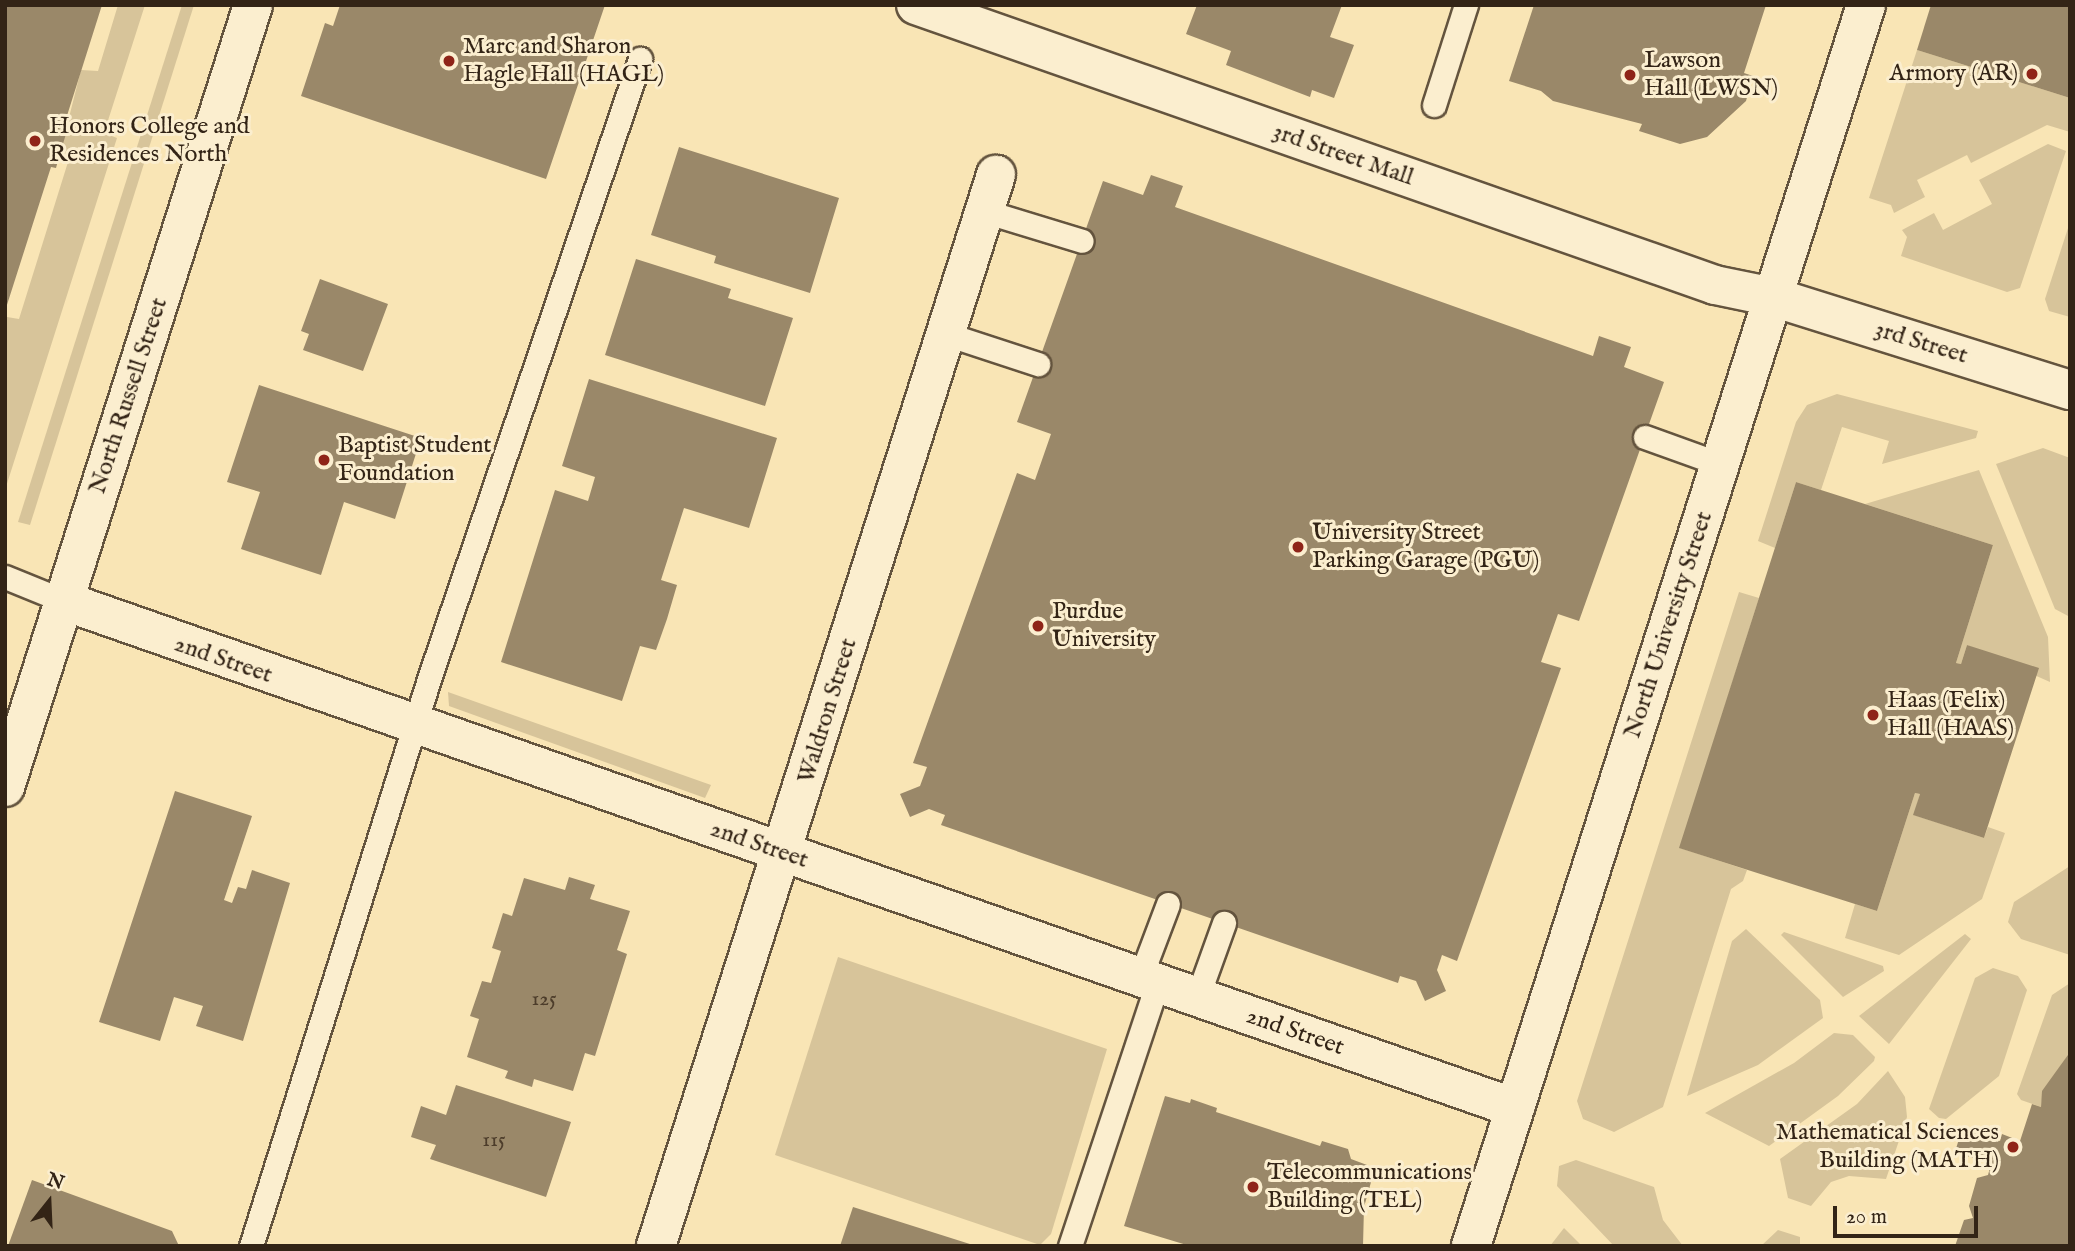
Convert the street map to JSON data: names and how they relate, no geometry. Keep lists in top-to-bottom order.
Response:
{
  "streets": {
    "street": [
      "3rd Street Mall",
      "3rd Street",
      "North Russell Street",
      "North University Street",
      "2nd Street",
      "Waldron Street"
    ]
  },
  "crossings": [
    ["3rd Street Mall", "3rd Street"],
    ["3rd Street Mall", "North University Street"],
    ["3rd Street", "North University Street"],
    ["North Russell Street", "2nd Street"],
    ["North University Street", "2nd Street"],
    ["2nd Street", "Waldron Street"]
  ],
  "places": [
    "Marc and Sharon Hagle Hall (HAGL)",
    "Armory (AR)",
    "Lawson Hall (LWSN)",
    "Honors College and Residences North",
    "Baptist Student Foundation",
    "University Street Parking Garage (PGU)",
    "Purdue University",
    "Haas (Felix) Hall (HAAS)",
    "Mathematical Sciences Building (MATH)",
    "Telecommunications Building (TEL)"
  ],
  "house_numbers": ["125", "115"],
  "scale_bar": "20 m",
  "north": "top"
}
